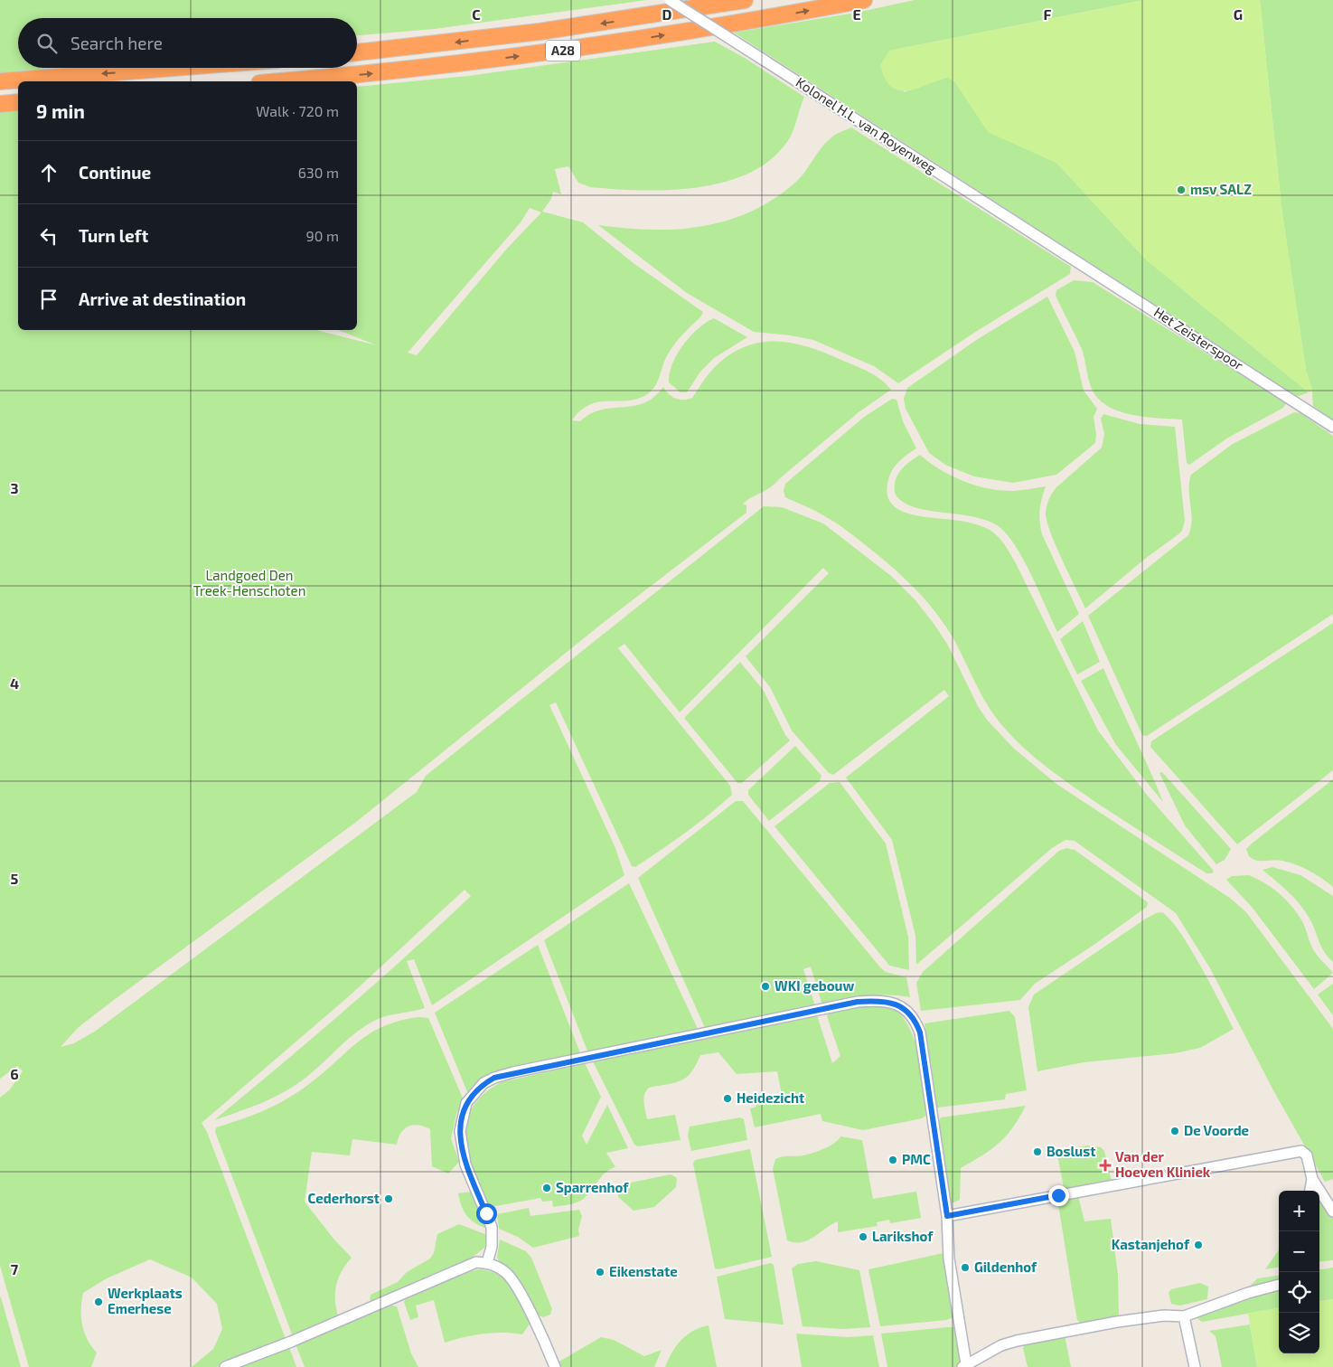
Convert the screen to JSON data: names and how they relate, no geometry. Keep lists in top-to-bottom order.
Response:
{
  "streets": {
    "highway": ["A28"],
    "street": ["Kolonel H.L. van Royenweg", "Het Zeisterspoor"]
  },
  "crossings": [
    ["Kolonel H.L. van Royenweg", "Het Zeisterspoor"]
  ],
  "parks": ["Landgoed Den Treek-Henschoten"],
  "places": {
    "other": [
      "msv SALZ",
      "WKI gebouw",
      "Heidezicht",
      "De Voorde",
      "Boslust",
      "PMC",
      "Sparrenhof",
      "Cederhorst",
      "Larikshof",
      "Kastanjehof",
      "Gildenhof",
      "Eikenstate",
      "Werkplaats Emerhese"
    ],
    "health": ["Van der Hoeven Kliniek"]
  },
  "page": {
    "search": "Search here",
    "heading": ["9 min", "Walk · 720 m"],
    "list": [
      ["Continue", "630 m"],
      ["Turn left", "90 m"],
      "Arrive at destination"
    ],
    "map_buttons": ["+", "−"]
  },
  "grid": {
    "columns": [
      "C",
      "D",
      "E",
      "F",
      "G"
    ],
    "rows": [
      "3",
      "4",
      "5",
      "6",
      "7"
    ]
  }
}
